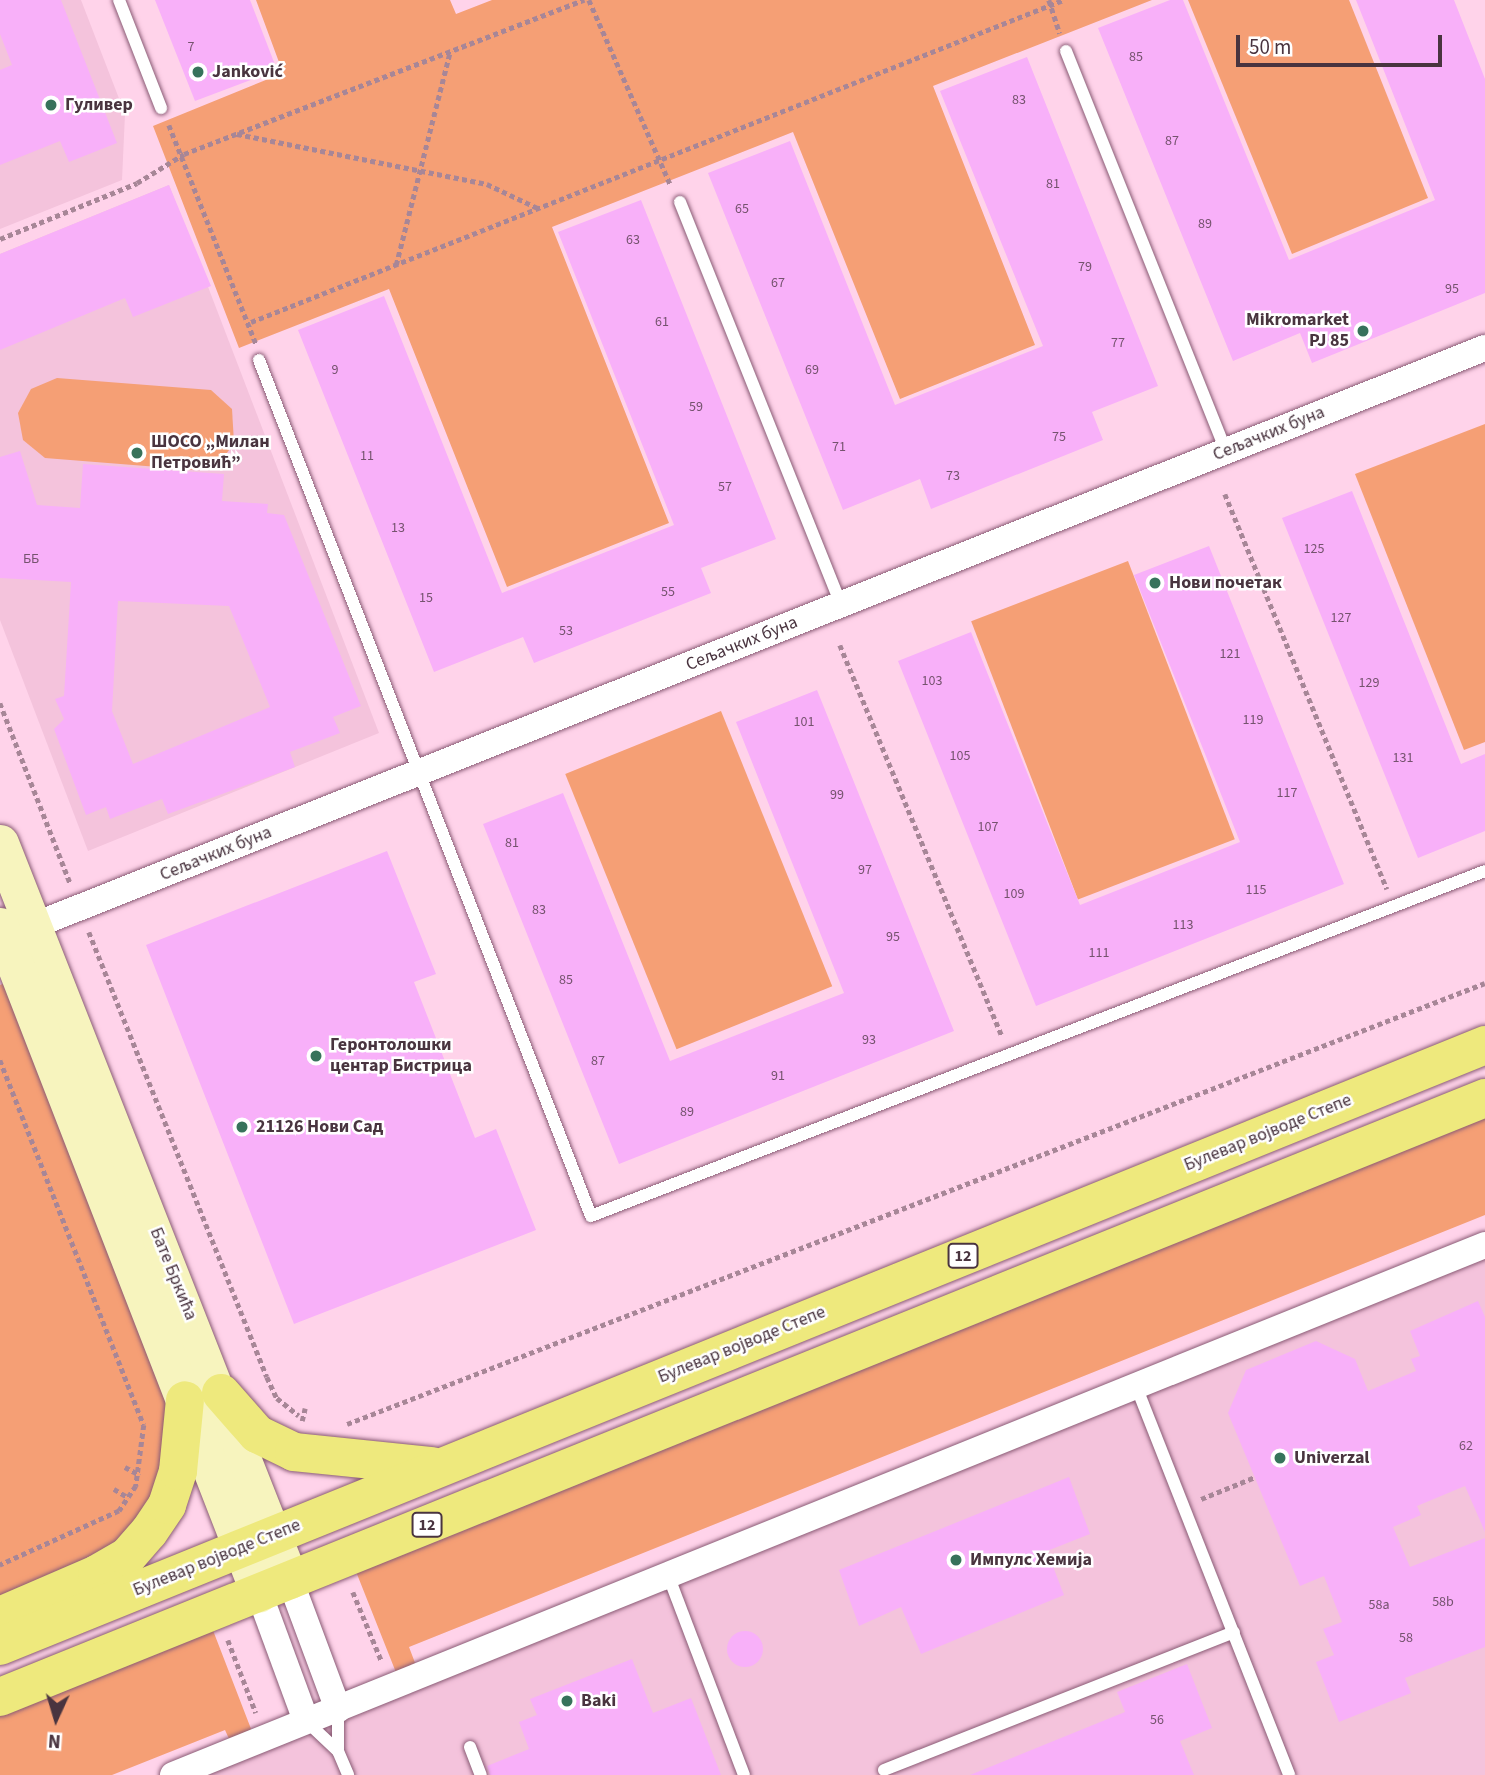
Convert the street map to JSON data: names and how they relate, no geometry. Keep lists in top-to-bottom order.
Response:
{
  "streets": {
    "main road": ["Булевар војводе Степе", "12"],
    "street": ["Сељачких буна", "Бате Бркића"]
  },
  "crossings": [
    ["Сељачких буна", "Бате Бркића"],
    ["Булевар војводе Степе", "Бате Бркића"],
    ["12", "Бате Бркића"]
  ],
  "places": [
    "Janković",
    "Гуливер",
    "Mikromarket PJ 85",
    "ШОСО „Милан Петровић”",
    "Нови почетак",
    "Геронтолошки центар Бистрица",
    "21126 Нови Сад",
    "Univerzal",
    "Импулс Хемија",
    "Baki"
  ],
  "house_numbers": [
    "7",
    "85",
    "83",
    "87",
    "81",
    "65",
    "89",
    "63",
    "79",
    "67",
    "95",
    "61",
    "77",
    "9",
    "69",
    "59",
    "75",
    "71",
    "11",
    "73",
    "57",
    "13",
    "125",
    "ББ",
    "55",
    "15",
    "127",
    "53",
    "121",
    "103",
    "129",
    "119",
    "101",
    "105",
    "131",
    "117",
    "99",
    "107",
    "81",
    "97",
    "115",
    "109",
    "83",
    "113",
    "95",
    "111",
    "85",
    "93",
    "87",
    "91",
    "89",
    "62",
    "58b",
    "58a",
    "58",
    "56"
  ],
  "scale_bar": "50 m",
  "north": "bottom"
}
